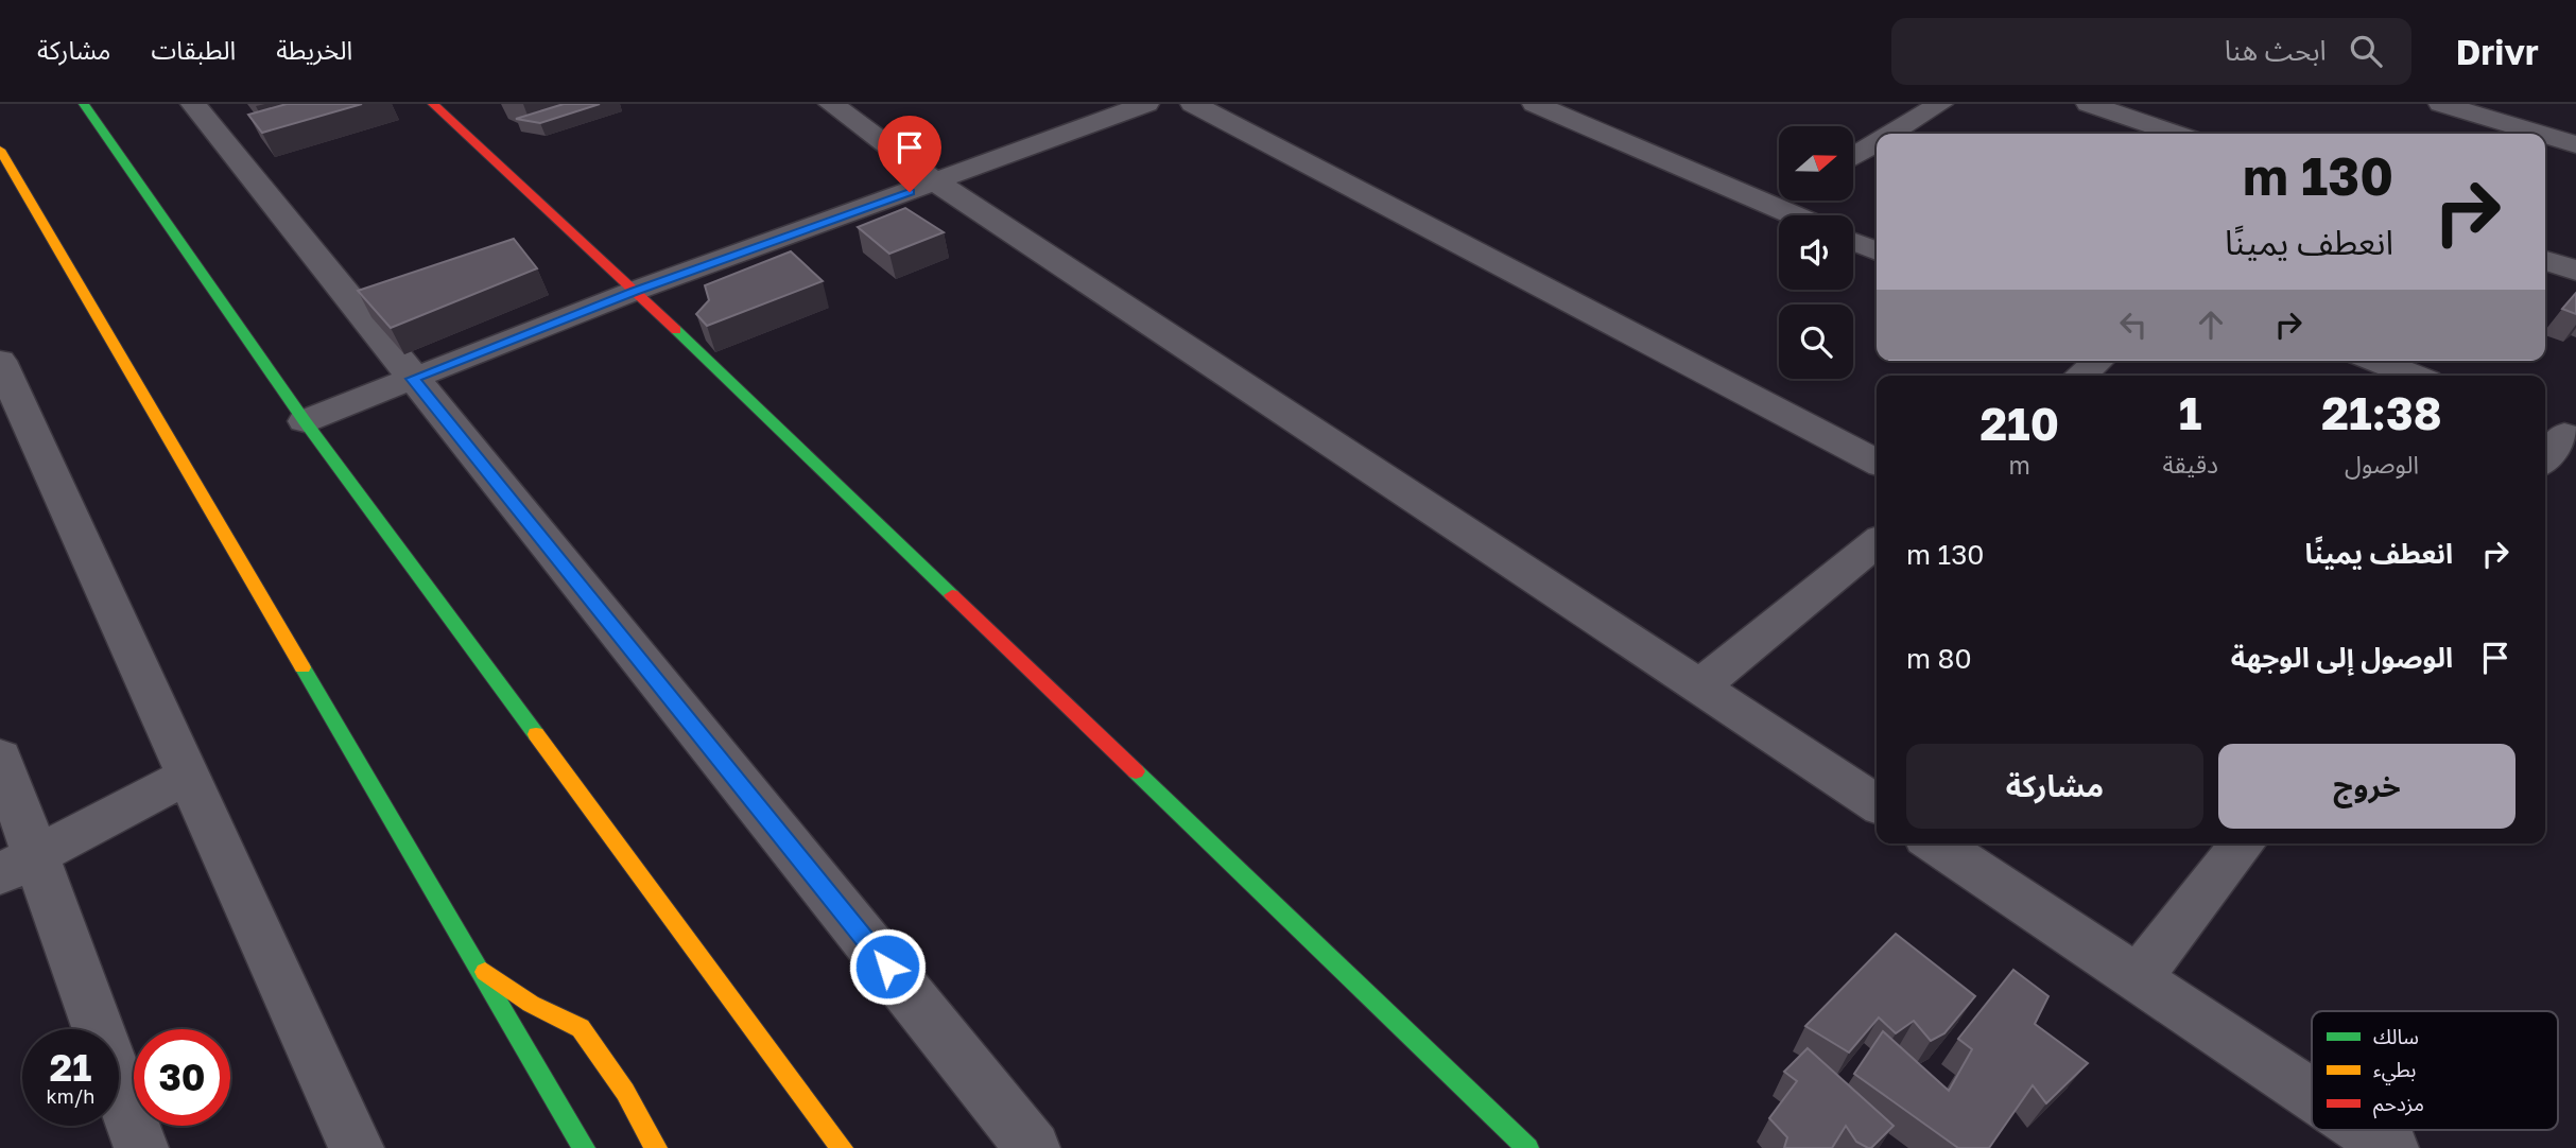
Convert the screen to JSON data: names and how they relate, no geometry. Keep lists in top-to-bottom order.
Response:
{
  "legend": ["سالك", "بطيء", "مزدحم"],
  "north": "right",
  "page": {
    "header": "Drivr",
    "search": "ابحث هنا",
    "nav": ["الخريطة", "الطبقات", "مشاركة"],
    "turn": ["130 m", "انعطف يمينًا"],
    "eta": [
      "21:38",
      "الوصول",
      "1",
      "دقيقة",
      "210",
      "m"
    ],
    "list": [
      {
        "name": "انعطف يمينًا",
        "value": "130 m"
      },
      {
        "name": "الوصول إلى الوجهة",
        "value": "80 m"
      }
    ],
    "buttons": ["خروج", "مشاركة"],
    "speed": "21 km/h",
    "limit": "30"
  }
}
